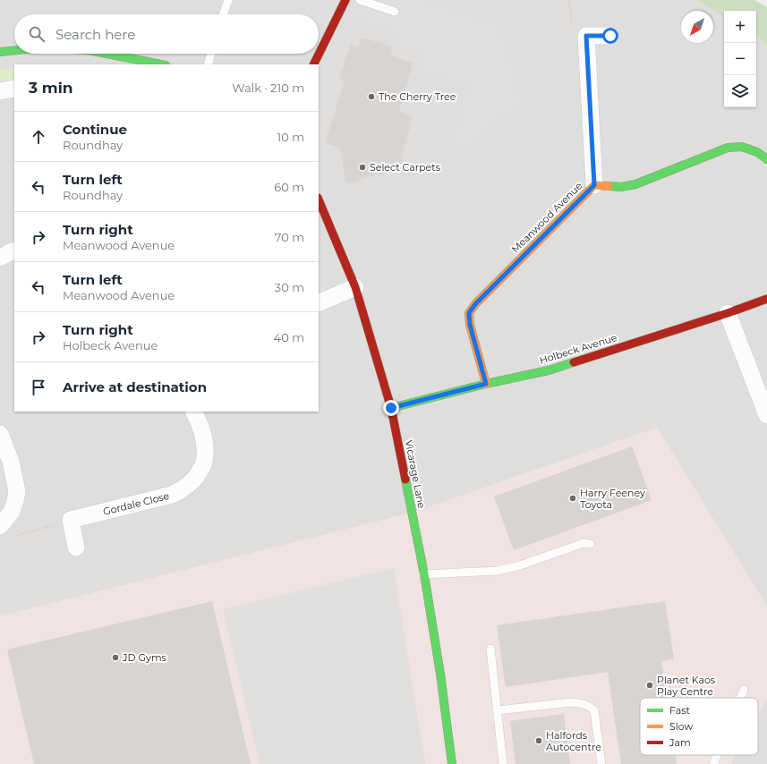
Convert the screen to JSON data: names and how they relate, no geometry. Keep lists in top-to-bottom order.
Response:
{
  "streets": {
    "street": [
      "Meanwood Avenue",
      "Holbeck Avenue",
      "Vicarage Lane",
      "Gordale Close"
    ]
  },
  "crossings": [
    ["Meanwood Avenue", "Holbeck Avenue"],
    ["Holbeck Avenue", "Vicarage Lane"]
  ],
  "places": [
    "The Cherry Tree",
    "Select Carpets",
    "Harry Feeney Toyota",
    "JD Gyms",
    "Planet Kaos Play Centre",
    "Halfords Autocentre"
  ],
  "legend": ["Fast", "Slow", "Jam"],
  "north": "bottom left",
  "page": {
    "map_buttons": ["+", "−"],
    "search": "Search here",
    "heading": ["3 min", "Walk · 210 m"],
    "list": [
      ["Continue", "Roundhay", "10 m"],
      ["Turn left", "Roundhay", "60 m"],
      ["Turn right", "Meanwood Avenue", "70 m"],
      ["Turn left", "Meanwood Avenue", "30 m"],
      ["Turn right", "Holbeck Avenue", "40 m"],
      "Arrive at destination"
    ]
  }
}
